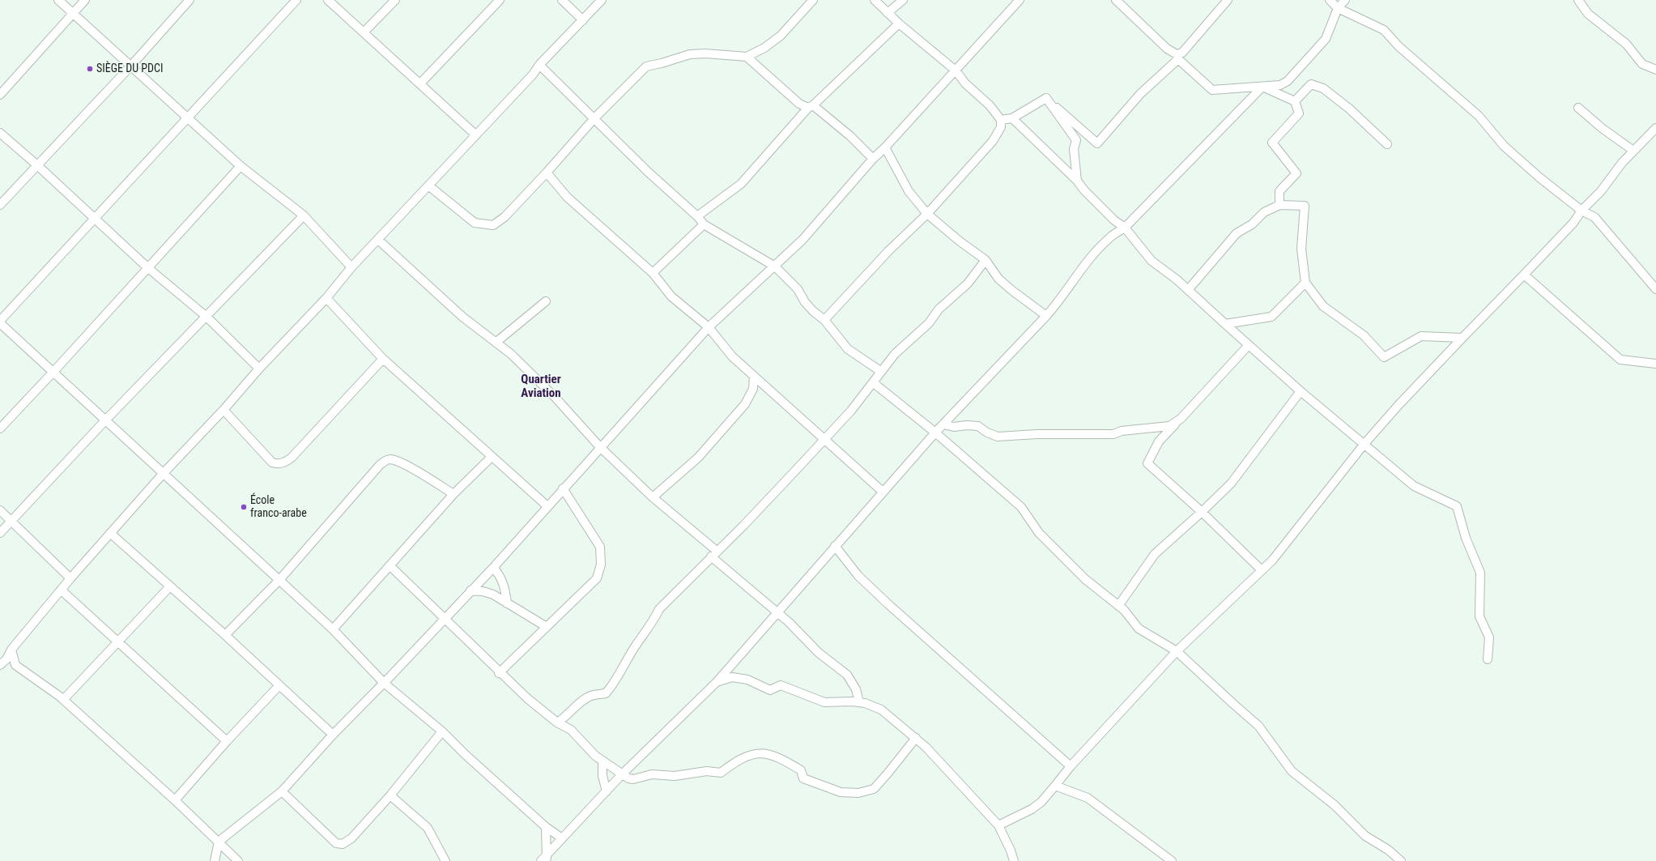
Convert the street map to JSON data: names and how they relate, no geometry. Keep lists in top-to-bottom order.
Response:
{
  "districts": ["Quartier Aviation"],
  "places": ["SIÈGE DU PDCI", "École franco-arabe"]
}
